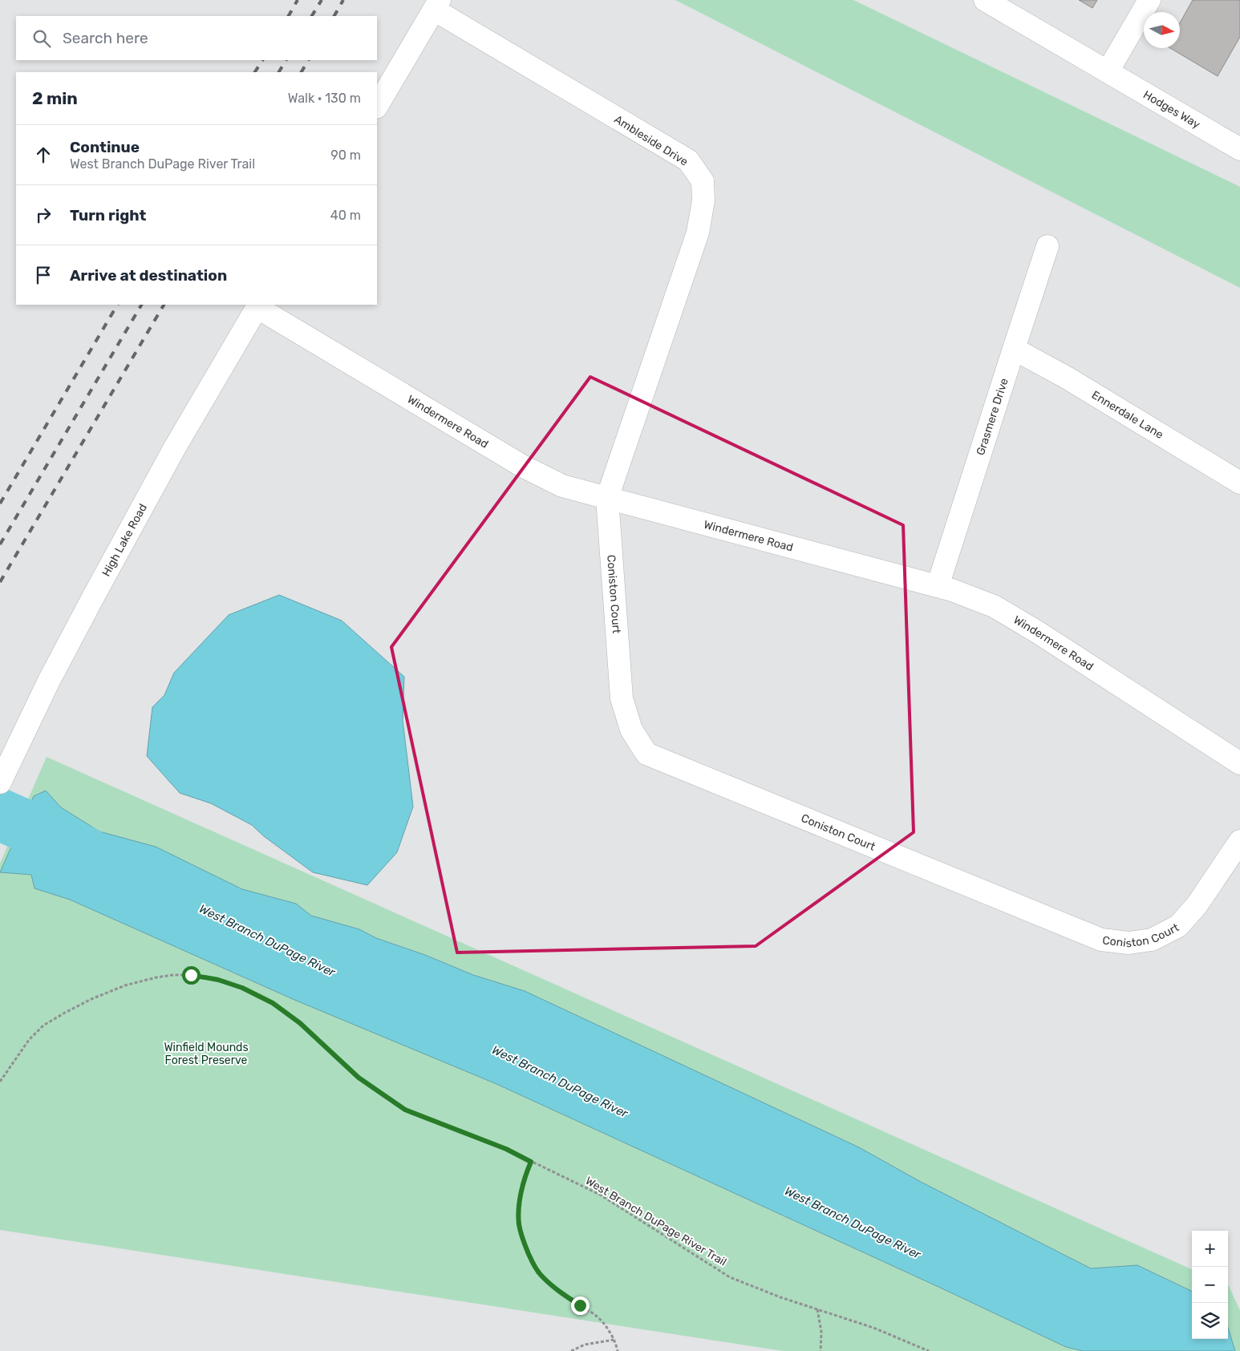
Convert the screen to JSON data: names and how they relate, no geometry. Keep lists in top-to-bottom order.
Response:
{
  "streets": {
    "street": [
      "Hodges Way",
      "Ambleside Drive",
      "Ennerdale Lane",
      "Grasmere Drive",
      "Windermere Road",
      "High Lake Road",
      "Coniston Court"
    ],
    "path": ["West Branch DuPage River Trail"]
  },
  "crossings": [
    ["Ambleside Drive", "Windermere Road"],
    ["Ambleside Drive", "Coniston Court"],
    ["Ennerdale Lane", "Grasmere Drive"],
    ["Grasmere Drive", "Windermere Road"],
    ["Windermere Road", "High Lake Road"],
    ["Windermere Road", "Coniston Court"]
  ],
  "water": ["West Branch DuPage River"],
  "parks": ["Winfield Mounds Forest Preserve"],
  "north": "right",
  "page": {
    "search": "Search here",
    "heading": ["2 min", "Walk · 130 m"],
    "list": [
      ["Continue", "West Branch DuPage River Trail", "90 m"],
      ["Turn right", "40 m"],
      "Arrive at destination"
    ],
    "map_buttons": ["+", "−"]
  }
}
